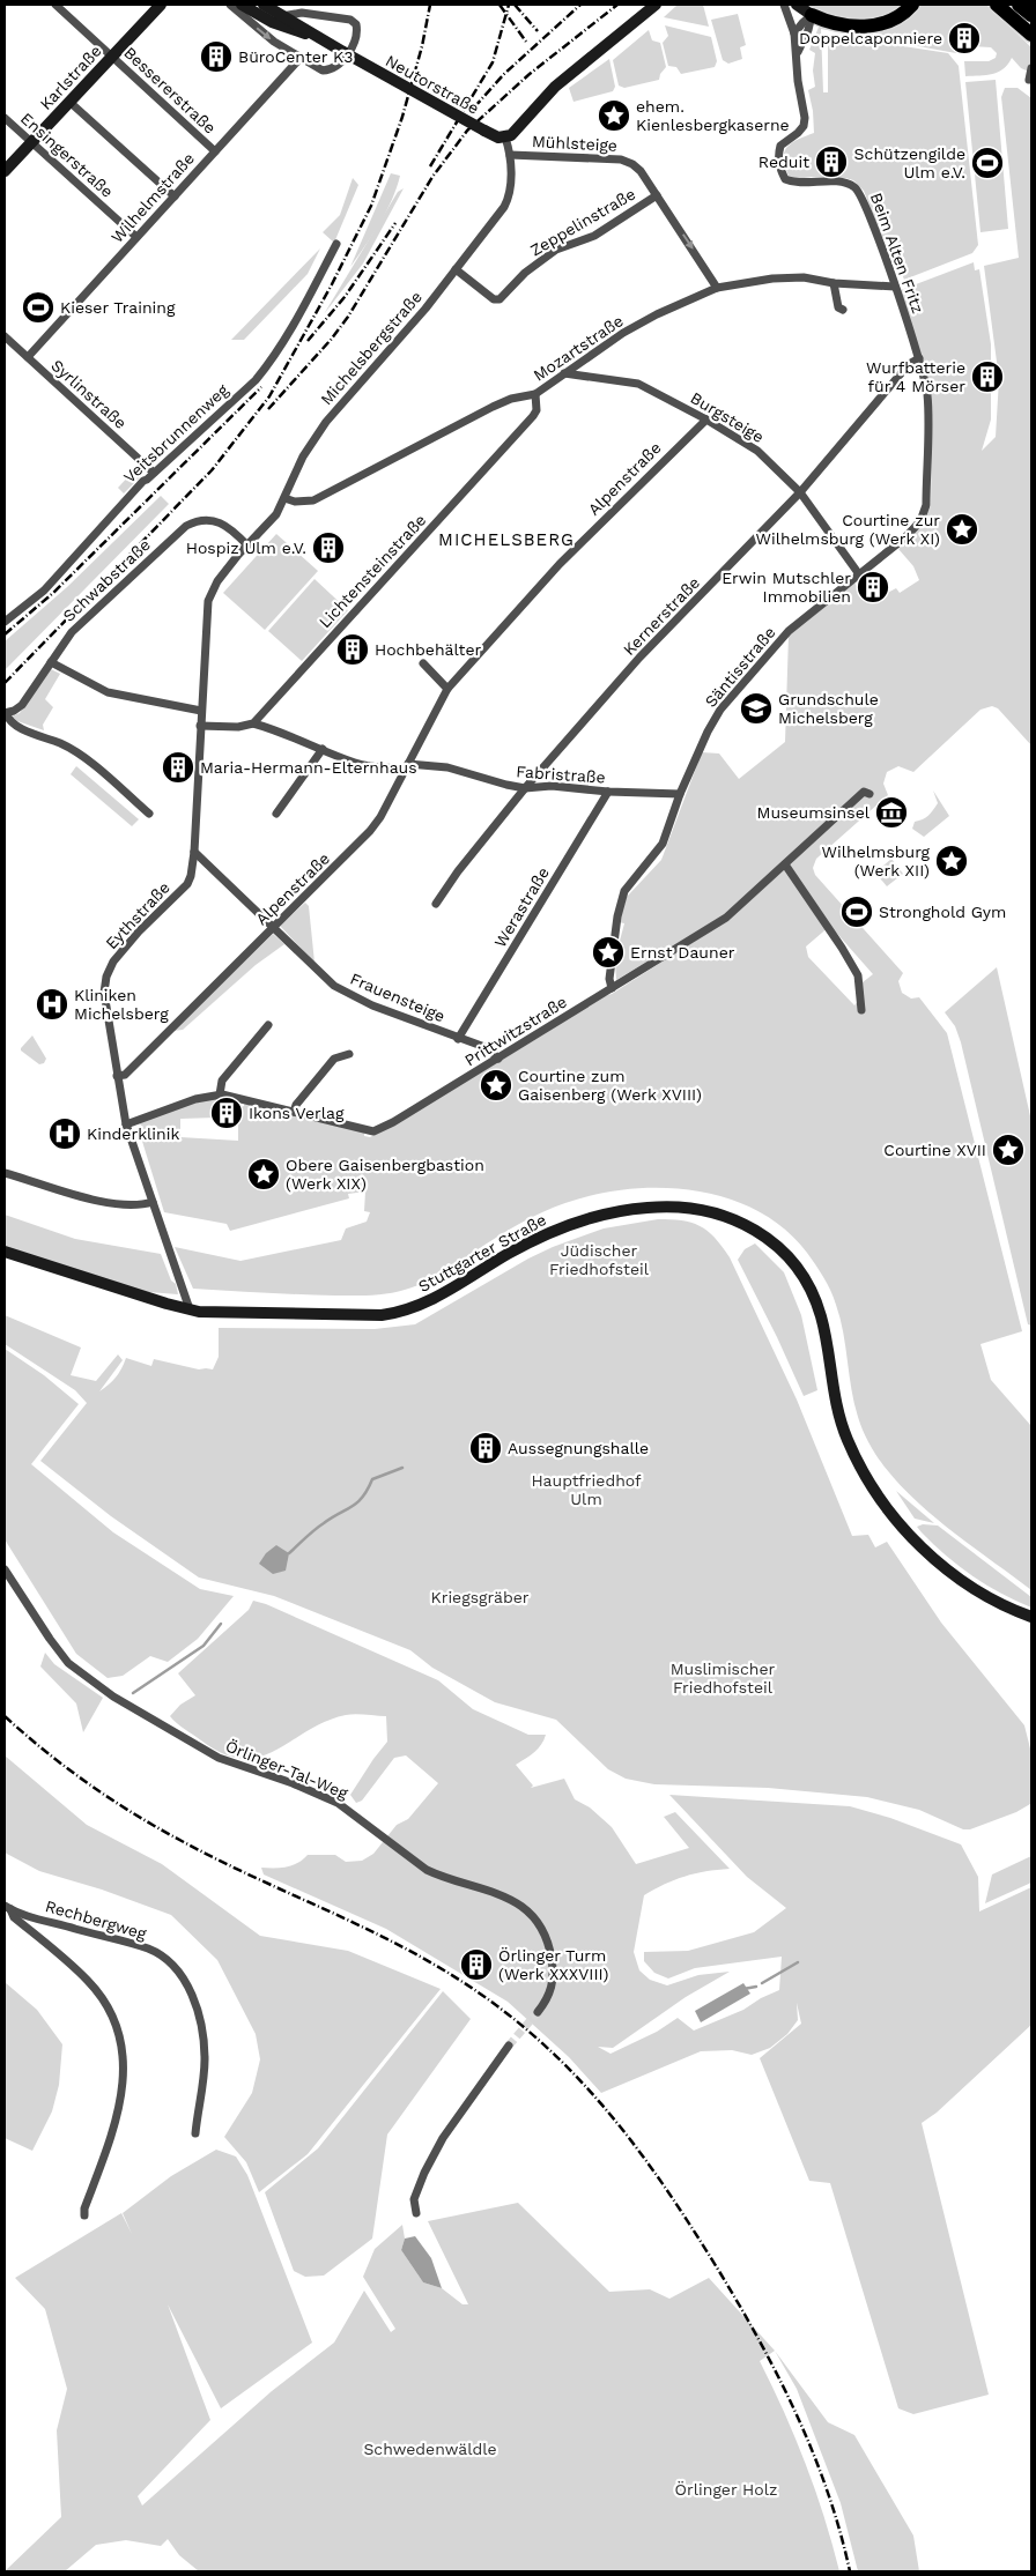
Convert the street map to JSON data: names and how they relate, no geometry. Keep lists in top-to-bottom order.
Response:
{
  "streets": {
    "main road": ["Karlstraße", "Neutorstraße", "Stuttgarter Straße"],
    "street": [
      "Bessererstraße",
      "Mühlsteige",
      "Ensingerstraße",
      "Wilhelmstraße",
      "Zeppelinstraße",
      "Beim Alten Fritz",
      "Michelsbergstraße",
      "Mozartstraße",
      "Syrlinstraße",
      "Burgsteige",
      "Veitsbrunnenweg",
      "Alpenstraße",
      "Lichtensteinstraße",
      "Schwabstraße",
      "Kernerstraße",
      "Säntisstraße",
      "Fabristraße",
      "Werastraße",
      "Eythstraße",
      "Frauensteige",
      "Prittwitzstraße",
      "Örlinger-Tal-Weg",
      "Rechbergweg"
    ]
  },
  "crossings": [
    ["Karlstraße", "Bessererstraße"],
    ["Karlstraße", "Ensingerstraße"],
    ["Neutorstraße", "Michelsbergstraße"],
    ["Bessererstraße", "Wilhelmstraße"],
    ["Mühlsteige", "Zeppelinstraße"],
    ["Mühlsteige", "Michelsbergstraße"],
    ["Mühlsteige", "Mozartstraße"],
    ["Ensingerstraße", "Wilhelmstraße"],
    ["Wilhelmstraße", "Syrlinstraße"],
    ["Zeppelinstraße", "Michelsbergstraße"],
    ["Beim Alten Fritz", "Mozartstraße"],
    ["Beim Alten Fritz", "Kernerstraße"],
    ["Beim Alten Fritz", "Säntisstraße"],
    ["Michelsbergstraße", "Mozartstraße"],
    ["Michelsbergstraße", "Schwabstraße"],
    ["Michelsbergstraße", "Eythstraße"],
    ["Mozartstraße", "Burgsteige"],
    ["Mozartstraße", "Lichtensteinstraße"],
    ["Syrlinstraße", "Veitsbrunnenweg"],
    ["Burgsteige", "Alpenstraße"],
    ["Burgsteige", "Kernerstraße"],
    ["Burgsteige", "Säntisstraße"],
    ["Alpenstraße", "Fabristraße"],
    ["Alpenstraße", "Eythstraße"],
    ["Alpenstraße", "Frauensteige"],
    ["Lichtensteinstraße", "Fabristraße"],
    ["Kernerstraße", "Fabristraße"],
    ["Säntisstraße", "Fabristraße"],
    ["Säntisstraße", "Prittwitzstraße"],
    ["Fabristraße", "Werastraße"],
    ["Werastraße", "Frauensteige"],
    ["Eythstraße", "Frauensteige"],
    ["Eythstraße", "Prittwitzstraße"],
    ["Eythstraße", "Stuttgarter Straße"],
    ["Frauensteige", "Prittwitzstraße"]
  ],
  "one_way": ["Mühlsteige"],
  "districts": ["MICHELSBERG"],
  "parks": [
    "Jüdischer Friedhofsteil",
    "Hauptfriedhof Ulm",
    "Kriegsgräber",
    "Muslimischer Friedhofsteil",
    "Schwedenwäldle",
    "Örlinger Holz"
  ],
  "places": {
    "building": [
      "Doppelcaponniere",
      "BüroCenter K3",
      "Reduit",
      "Wurfbatterie für 4 Mörser",
      "Hospiz Ulm e.V.",
      "Erwin Mutschler Immobilien",
      "Hochbehälter",
      "Maria-Hermann-Elternhaus",
      "Ikons Verlag",
      "Aussegnungshalle",
      "Örlinger Turm (Werk XXXVIII)"
    ],
    "place": [
      "ehem. Kienlesbergkaserne",
      "Courtine zur Wilhelmsburg (Werk XI)",
      "Wilhelmsburg (Werk XII)",
      "Ernst Dauner",
      "Courtine zum Gaisenberg (Werk XVIII)",
      "Courtine XVII",
      "Obere Gaisenbergbastion (Werk XIX)"
    ],
    "sports": ["Schützengilde Ulm e.V.", "Kieser Training", "Stronghold Gym"],
    "school or university": ["Grundschule Michelsberg"],
    "museum": ["Museumsinsel"],
    "hospital": ["Kliniken Michelsberg", "Kinderklinik"]
  }
}
